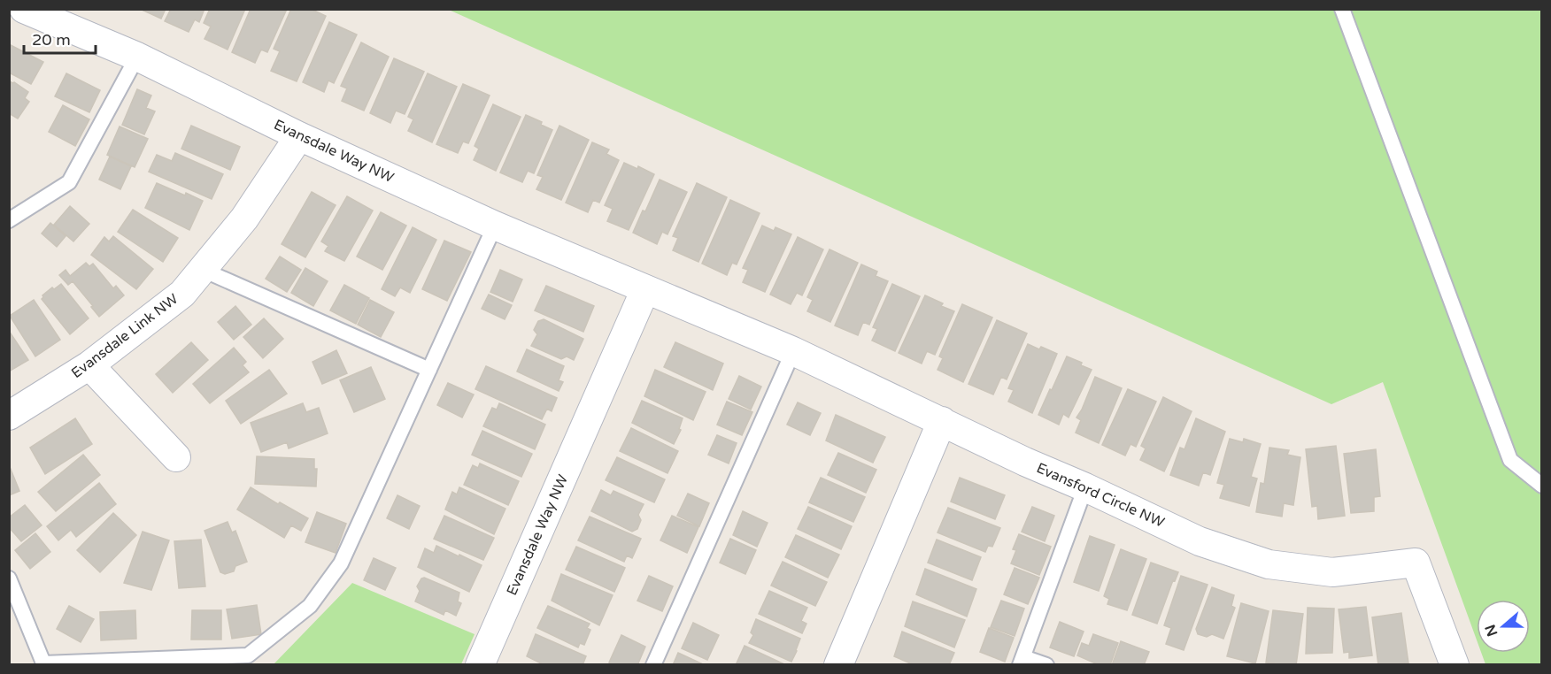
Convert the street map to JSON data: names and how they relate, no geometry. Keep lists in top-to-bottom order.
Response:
{
  "streets": {
    "street": ["Evansdale Way NW", "Evansdale Link NW", "Evansford Circle NW"]
  },
  "crossings": [
    ["Evansdale Way NW", "Evansdale Link NW"],
    ["Evansdale Way NW", "Evansford Circle NW"]
  ],
  "scale_bar": "20 m",
  "north": "left"
}
